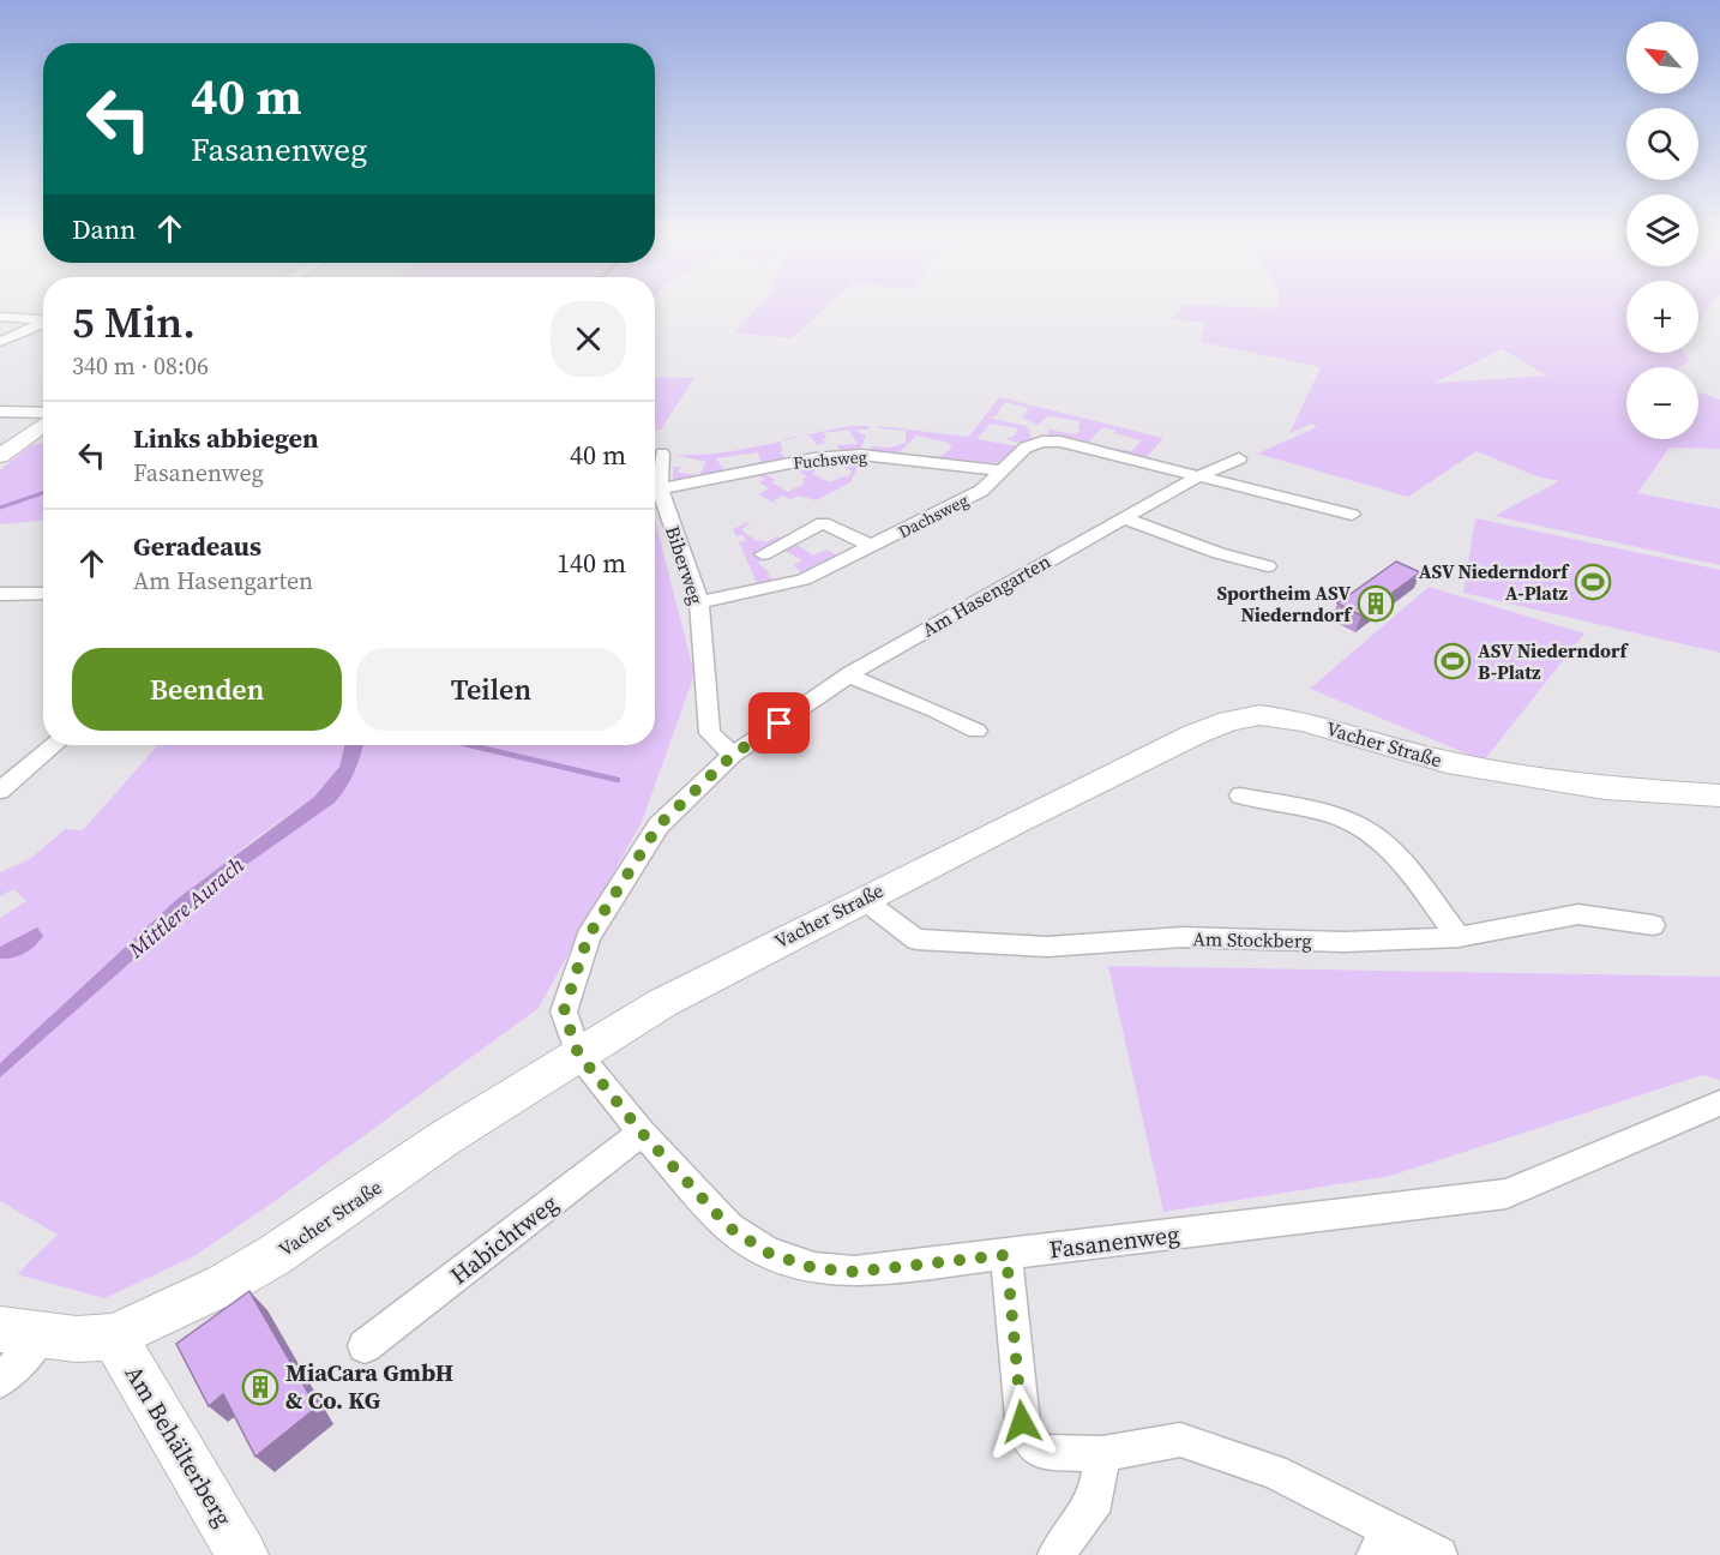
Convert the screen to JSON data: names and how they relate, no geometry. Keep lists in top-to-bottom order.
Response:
{
  "streets": {
    "main road": ["Vacher Straße", "Am Behälterberg"],
    "street": [
      "Fuchsweg",
      "Dachsweg",
      "Biberweg",
      "Am Hasengarten",
      "Am Stockberg",
      "Habichtweg",
      "Fasanenweg"
    ]
  },
  "crossings": [
    ["Fuchsweg", "Dachsweg"],
    ["Fuchsweg", "Biberweg"],
    ["Dachsweg", "Biberweg"],
    ["Dachsweg", "Am Hasengarten"],
    ["Biberweg", "Am Hasengarten"],
    ["Am Hasengarten", "Vacher Straße"],
    ["Am Hasengarten", "Fasanenweg"],
    ["Vacher Straße", "Am Stockberg"],
    ["Vacher Straße", "Fasanenweg"],
    ["Vacher Straße", "Am Behälterberg"],
    ["Habichtweg", "Fasanenweg"]
  ],
  "water": ["Mittlere Aurach"],
  "places": {
    "sports": ["ASV Niederndorf A-Platz", "ASV Niederndorf B-Platz"],
    "building": ["Sportheim ASV Niederndorf", "MiaCara GmbH & Co. KG"]
  },
  "north": "top left",
  "page": {
    "map_buttons": ["+", "−"],
    "turn": ["40 m", "Fasanenweg"],
    "then": "Dann",
    "heading": ["5 Min.", "340 m · 08:06"],
    "list": [
      {
        "name": "Links abbiegen",
        "note": "Fasanenweg",
        "value": "40 m"
      },
      {
        "name": "Geradeaus",
        "note": "Am Hasengarten",
        "value": "140 m"
      }
    ],
    "buttons": ["Beenden", "Teilen"]
  }
}
